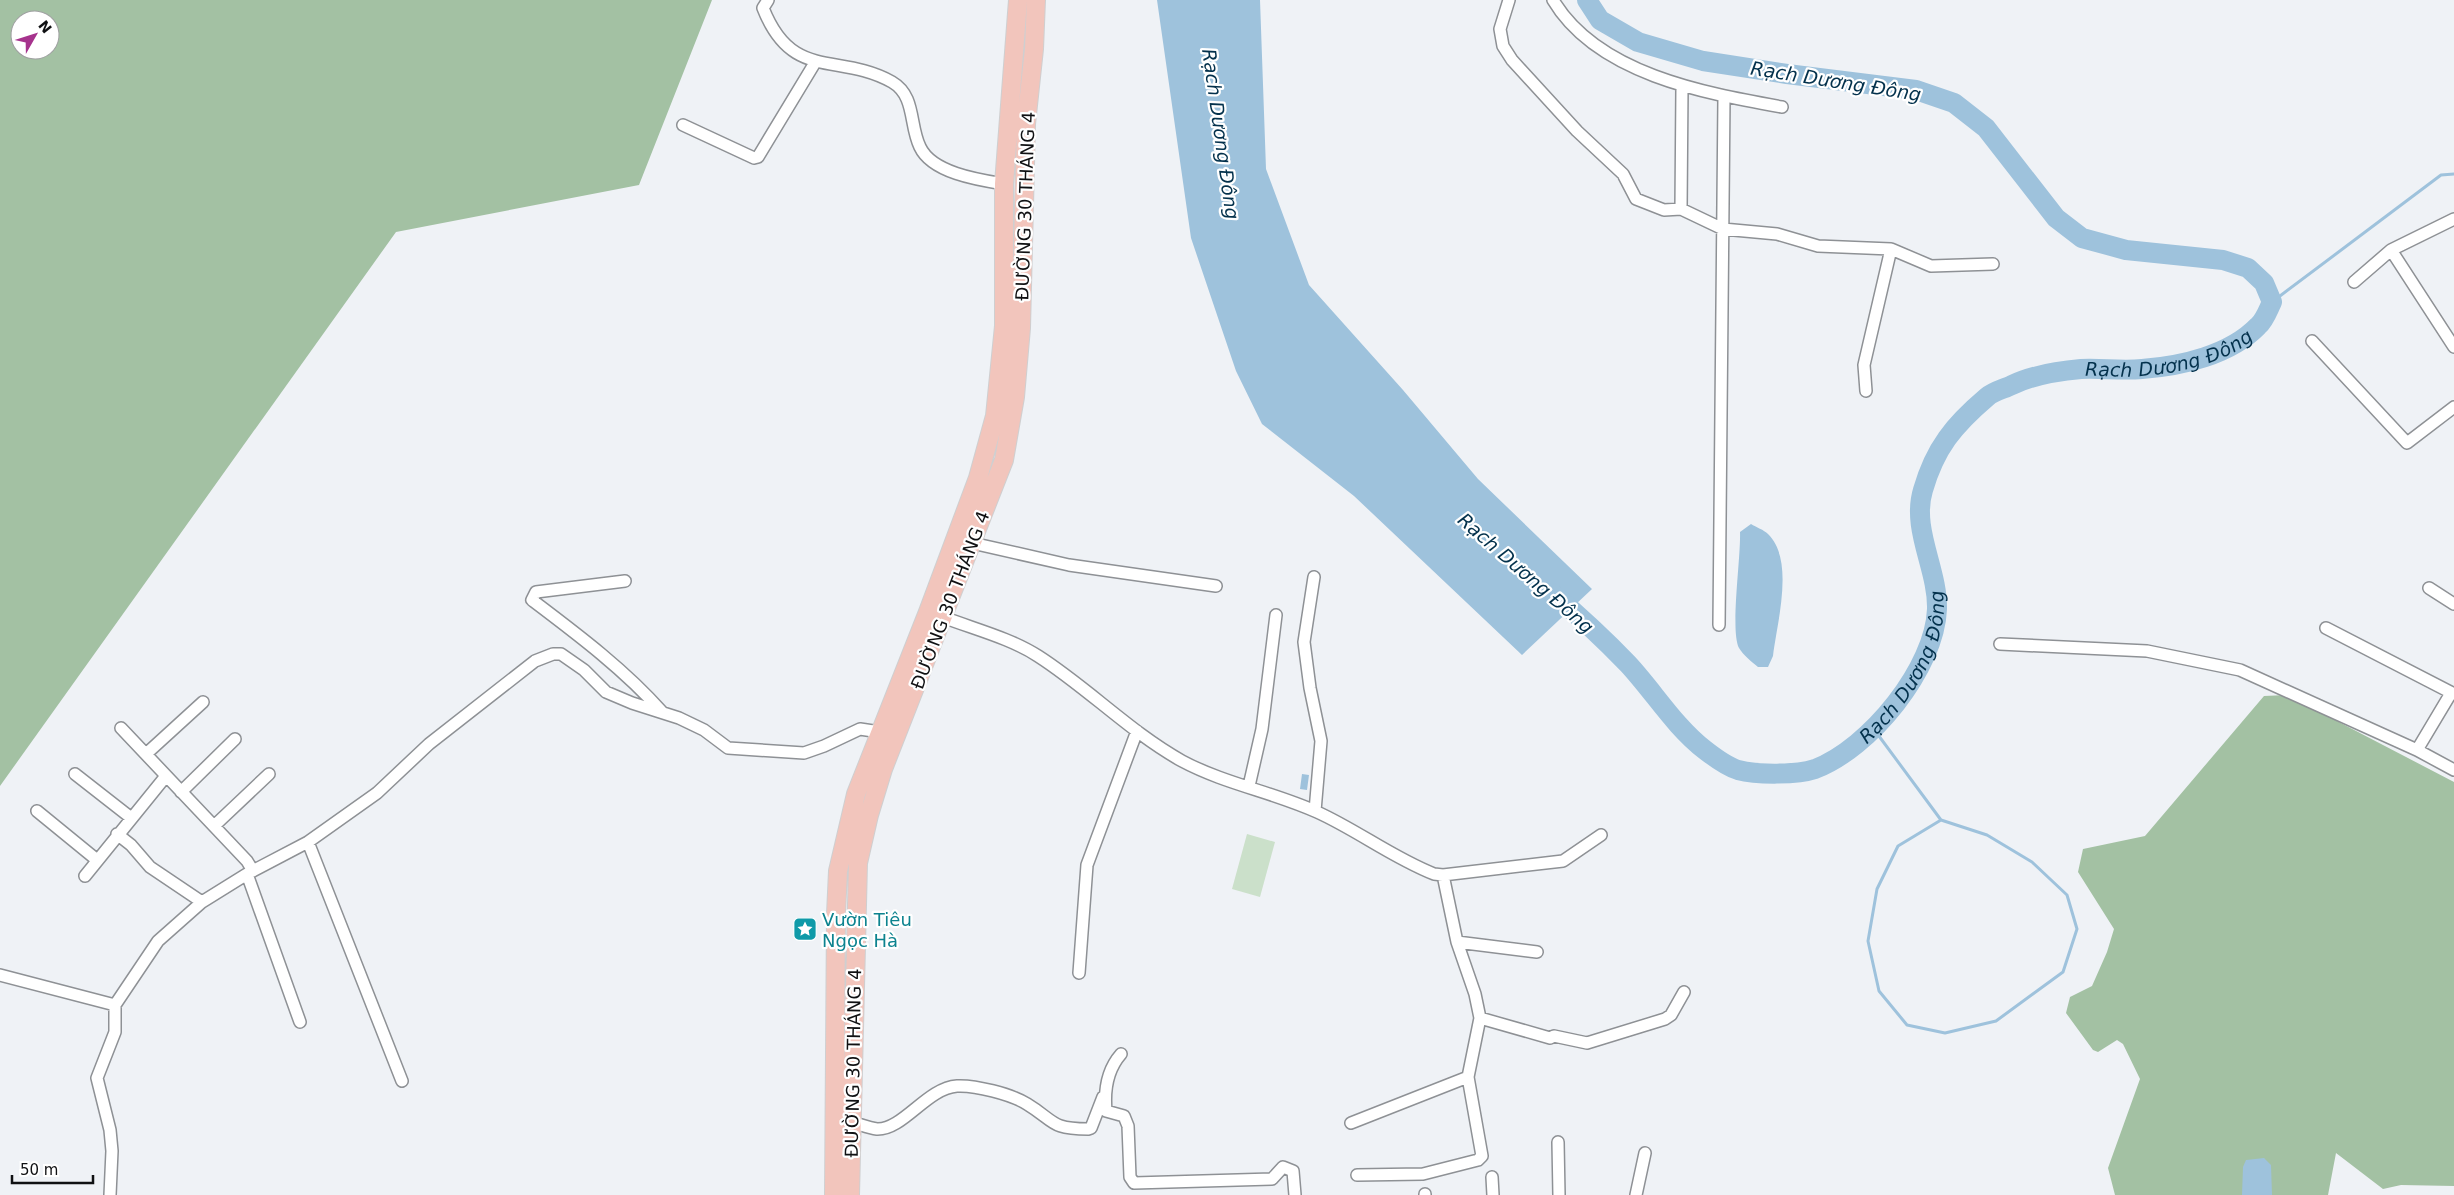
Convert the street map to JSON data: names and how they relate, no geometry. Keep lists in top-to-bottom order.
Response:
{
  "streets": {
    "main road": ["ĐƯỜNG 30 THÁNG 4"]
  },
  "water": ["Rạch Dương Đông"],
  "places": {
    "place": ["Vườn Tiêu Ngọc Hà"]
  },
  "scale_bar": "50 m",
  "north": "top right"
}
